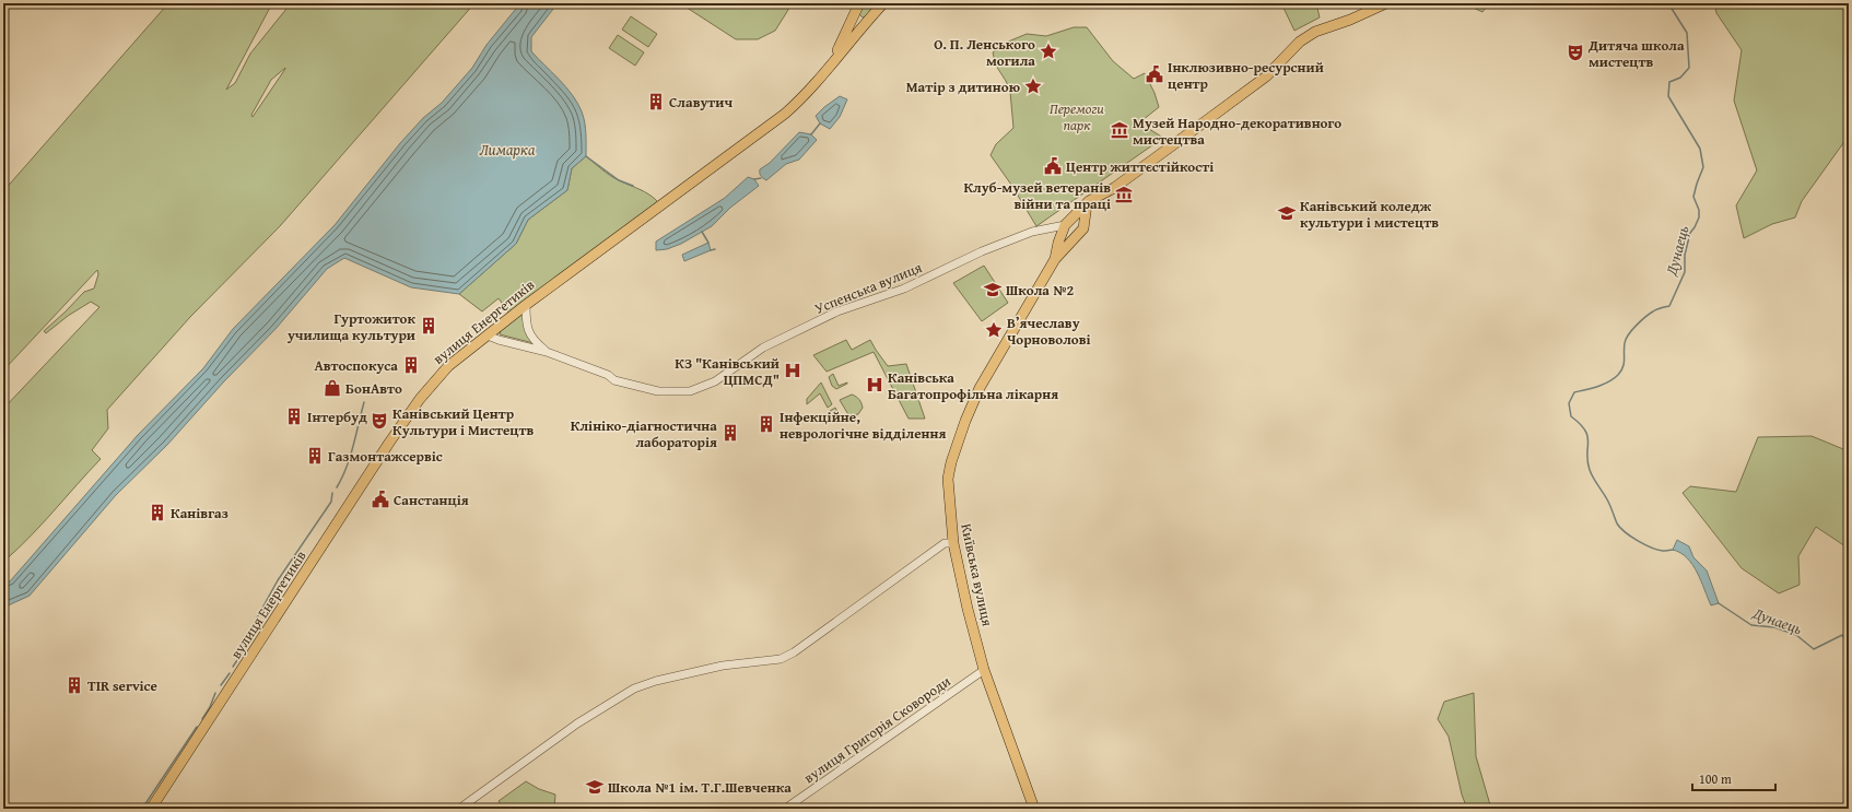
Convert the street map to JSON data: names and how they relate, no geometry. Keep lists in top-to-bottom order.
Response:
{
  "streets": {
    "main road": ["вулиця Енергетиків", "Київська вулиця"],
    "street": ["Успенська вулиця", "вулиця Григорія Сковороди"]
  },
  "crossings": [
    ["Успенська вулиця", "вулиця Енергетиків"],
    ["Успенська вулиця", "Київська вулиця"],
    ["Київська вулиця", "вулиця Григорія Сковороди"]
  ],
  "water": ["Лимарка", "Дунаець"],
  "parks": ["Перемоги парк"],
  "places": {
    "place": ["О. П. Ленського могила", "Матір з дитиною", "В’ячеславу Чорноволові"],
    "theatre": ["Дитяча школа мистецтв", "Канівський Центр Культури і Мистецтв"],
    "public building": ["Інклюзивно-ресурсний центр", "Центр життєстійкості", "Санстанція"],
    "building": [
      "Славутич",
      "Гуртожиток училища культури",
      "Автоспокуса",
      "Інтербуд",
      "Інфекційне, неврологічне відділення",
      "Клініко-діагностична лабораторія",
      "Газмонтажсервіс",
      "Канівгаз",
      "TIR service"
    ],
    "museum": ["Музей Народно-декоративного мистецтва", "Клуб-музей ветеранів війни та праці"],
    "school or university": ["Канівський коледж культури і мистецтв", "Школа №2", "Школа №1 ім. Т.Г.Шевченка"],
    "hospital": ["КЗ \"Канівський ЦПМСД\"", "Канівська Багатопрофільна лікарня"],
    "shop": ["БонАвто"]
  },
  "scale_bar": "100 m"
}
